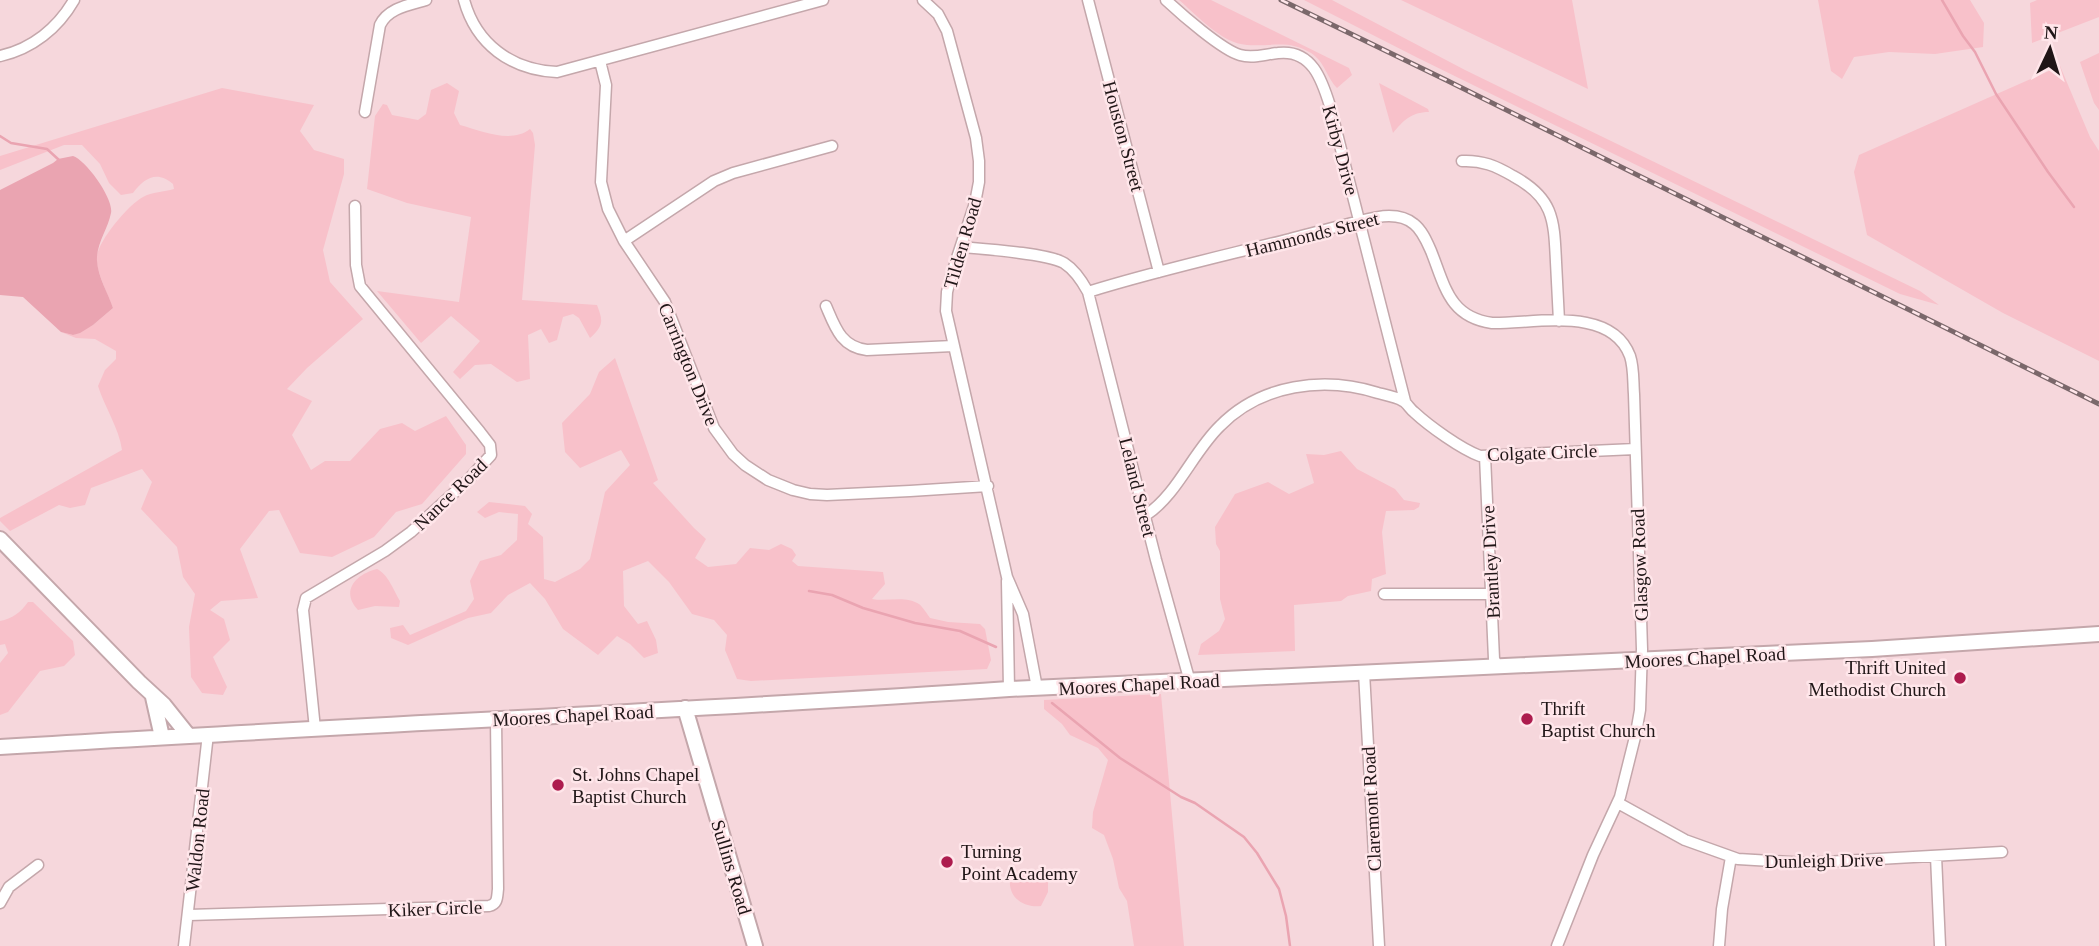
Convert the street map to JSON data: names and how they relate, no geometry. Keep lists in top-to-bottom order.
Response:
{
  "streets": {
    "main road": ["Moores Chapel Road", "Sullins Road"],
    "street": [
      "Houston Street",
      "Kirby Drive",
      "Hammonds Street",
      "Tilden Road",
      "Carrington Drive",
      "Colgate Circle",
      "Leland Street",
      "Nance Road",
      "Brantley Drive",
      "Glasgow Road",
      "Claremont Road",
      "Waldon Road",
      "Dunleigh Drive",
      "Kiker Circle"
    ]
  },
  "crossings": [
    ["Houston Street", "Hammonds Street"],
    ["Kirby Drive", "Hammonds Street"],
    ["Kirby Drive", "Colgate Circle"],
    ["Hammonds Street", "Leland Street"],
    ["Hammonds Street", "Glasgow Road"],
    ["Tilden Road", "Carrington Drive"],
    ["Tilden Road", "Moores Chapel Road"],
    ["Colgate Circle", "Leland Street"],
    ["Colgate Circle", "Brantley Drive"],
    ["Colgate Circle", "Glasgow Road"],
    ["Leland Street", "Moores Chapel Road"],
    ["Nance Road", "Moores Chapel Road"],
    ["Brantley Drive", "Moores Chapel Road"],
    ["Glasgow Road", "Moores Chapel Road"],
    ["Glasgow Road", "Dunleigh Drive"],
    ["Moores Chapel Road", "Claremont Road"],
    ["Moores Chapel Road", "Waldon Road"],
    ["Moores Chapel Road", "Sullins Road"],
    ["Moores Chapel Road", "Kiker Circle"],
    ["Waldon Road", "Kiker Circle"]
  ],
  "places": [
    "Thrift United Methodist Church",
    "Thrift Baptist Church",
    "St. Johns Chapel Baptist Church",
    "Turning Point Academy"
  ],
  "north": "top"
}
